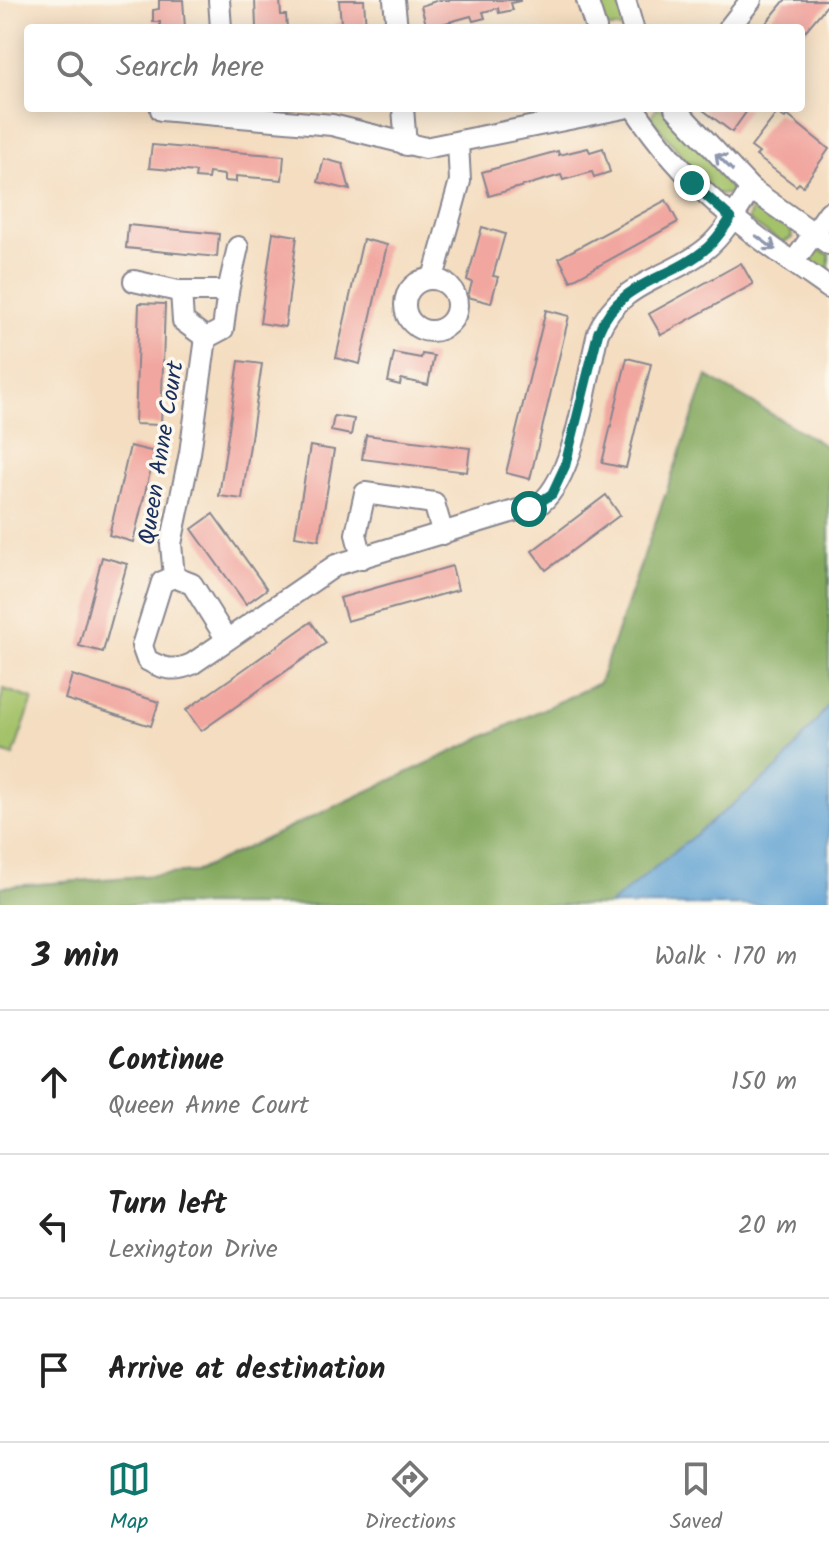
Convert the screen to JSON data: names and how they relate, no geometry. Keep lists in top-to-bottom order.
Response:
{
  "streets": {
    "street": ["Queen Anne Court"]
  },
  "page": {
    "search": "Search here",
    "heading": ["3 min", "Walk · 170 m"],
    "list": [
      ["Continue", "Queen Anne Court", "150 m"],
      ["Turn left", "Lexington Drive", "20 m"],
      "Arrive at destination"
    ],
    "nav": ["Map", "Directions", "Saved"]
  }
}
